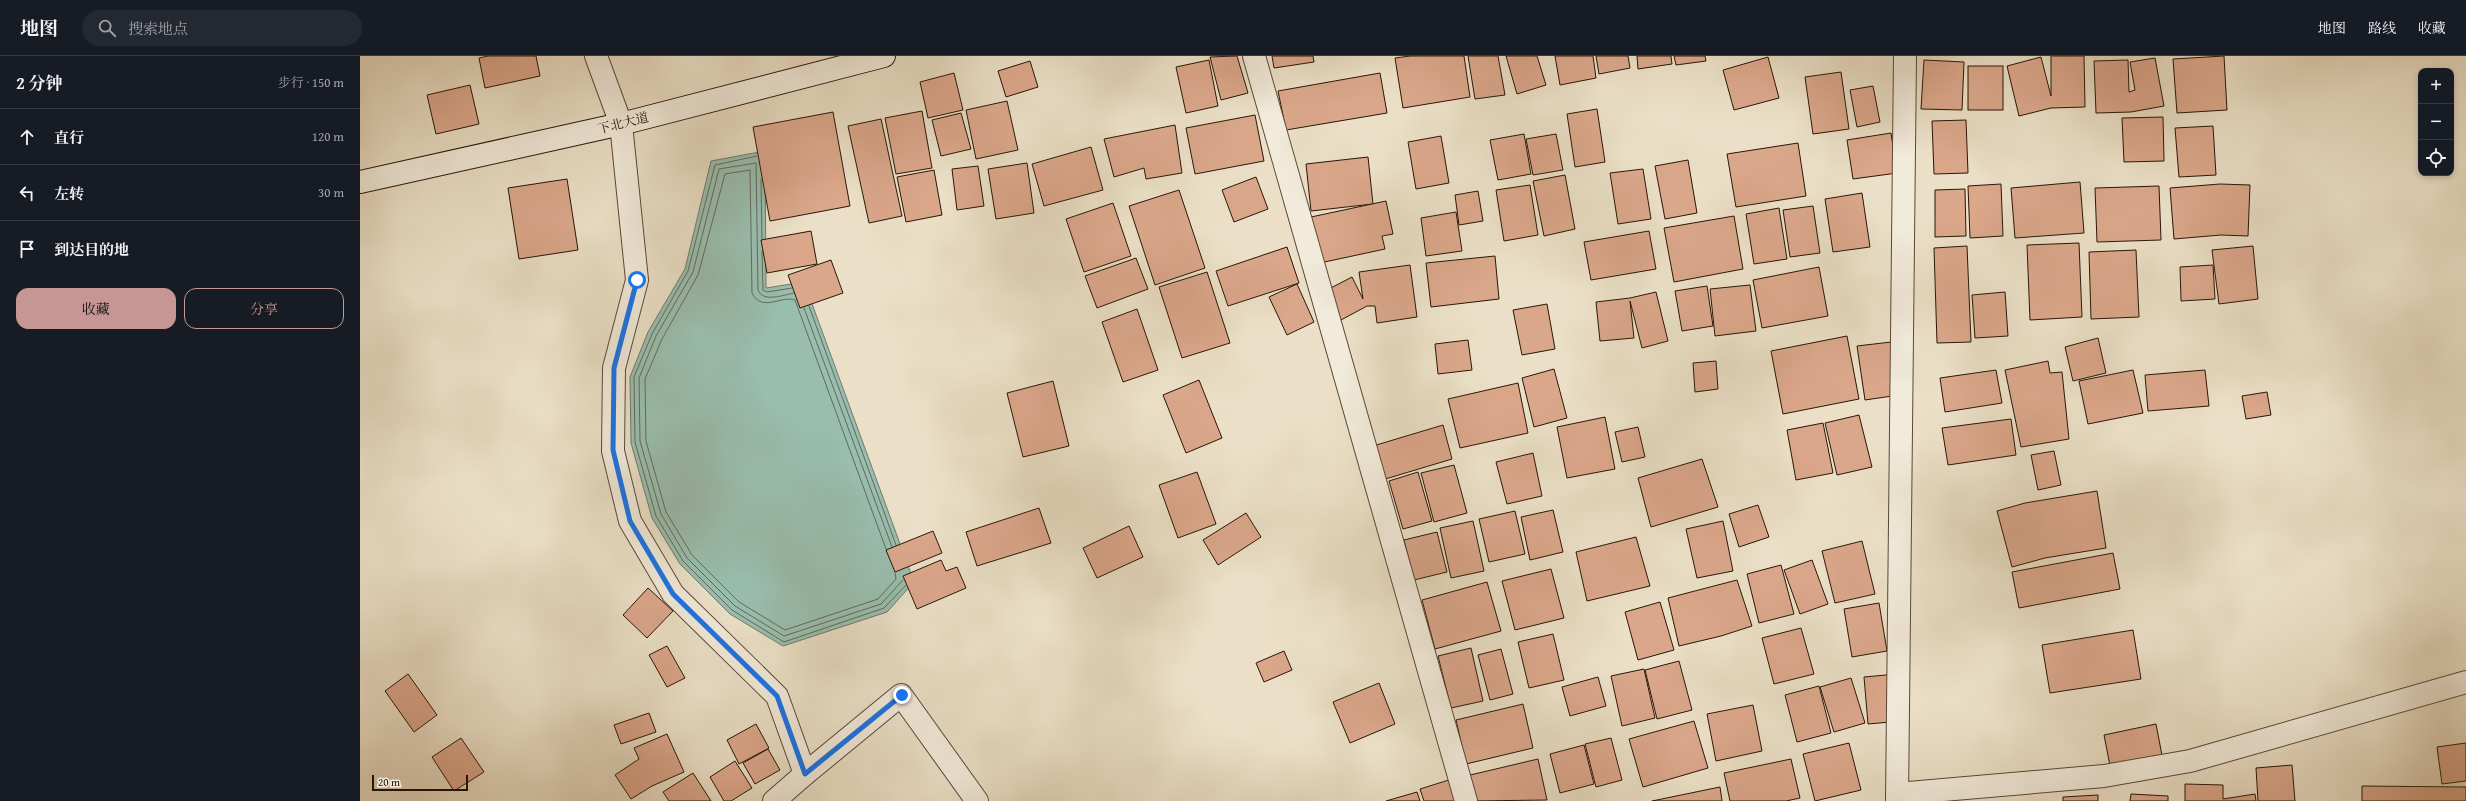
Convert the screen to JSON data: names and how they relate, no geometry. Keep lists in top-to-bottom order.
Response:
{
  "streets": {
    "street": ["下北大道"]
  },
  "scale_bar": "20 m",
  "page": {
    "header": "地图",
    "search": "搜索地点",
    "nav": ["地图", "路线", "收藏"],
    "heading": ["2 分钟", "步行 · 150 m"],
    "map_buttons": ["+", "−"],
    "list": [
      ["直行", "120 m"],
      ["左转", "30 m"],
      "到达目的地"
    ],
    "buttons": ["收藏", "分享"],
    "scale": "20 m"
  }
}
